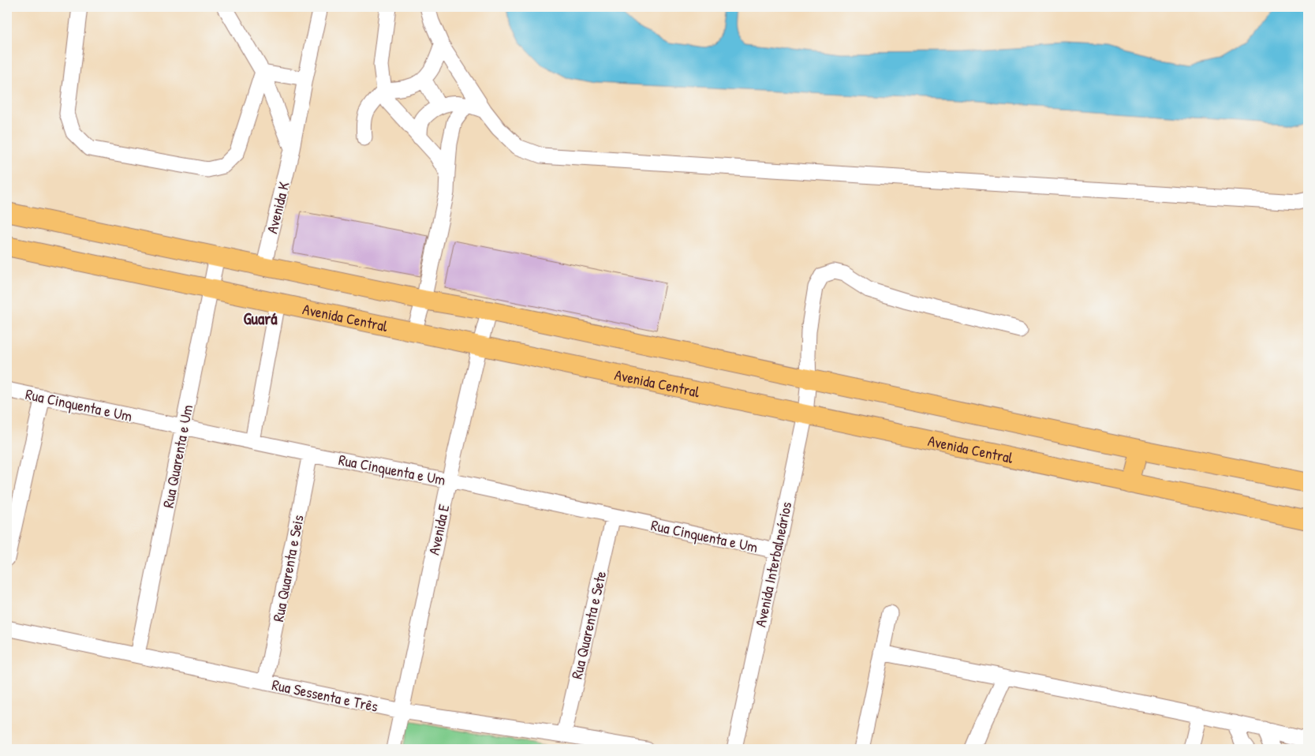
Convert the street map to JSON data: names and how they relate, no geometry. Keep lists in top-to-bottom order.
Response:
{
  "streets": {
    "main road": ["Avenida Central"],
    "street": [
      "Avenida K",
      "Rua Cinquenta e Um",
      "Rua Quarenta e Um",
      "Avenida E",
      "Avenida Interbalneários",
      "Rua Quarenta e Seis",
      "Rua Quarenta e Sete",
      "Rua Sessenta e Três"
    ]
  },
  "crossings": [
    ["Avenida Central", "Rua Quarenta e Um"],
    ["Avenida Central", "Avenida E"],
    ["Avenida Central", "Avenida Interbalneários"],
    ["Rua Cinquenta e Um", "Rua Quarenta e Um"],
    ["Rua Cinquenta e Um", "Avenida E"],
    ["Rua Cinquenta e Um", "Avenida Interbalneários"],
    ["Rua Cinquenta e Um", "Rua Quarenta e Seis"],
    ["Rua Cinquenta e Um", "Rua Quarenta e Sete"],
    ["Rua Quarenta e Um", "Rua Sessenta e Três"],
    ["Avenida E", "Rua Sessenta e Três"],
    ["Rua Quarenta e Seis", "Rua Sessenta e Três"],
    ["Rua Quarenta e Sete", "Rua Sessenta e Três"]
  ],
  "districts": ["Guará"]
}
